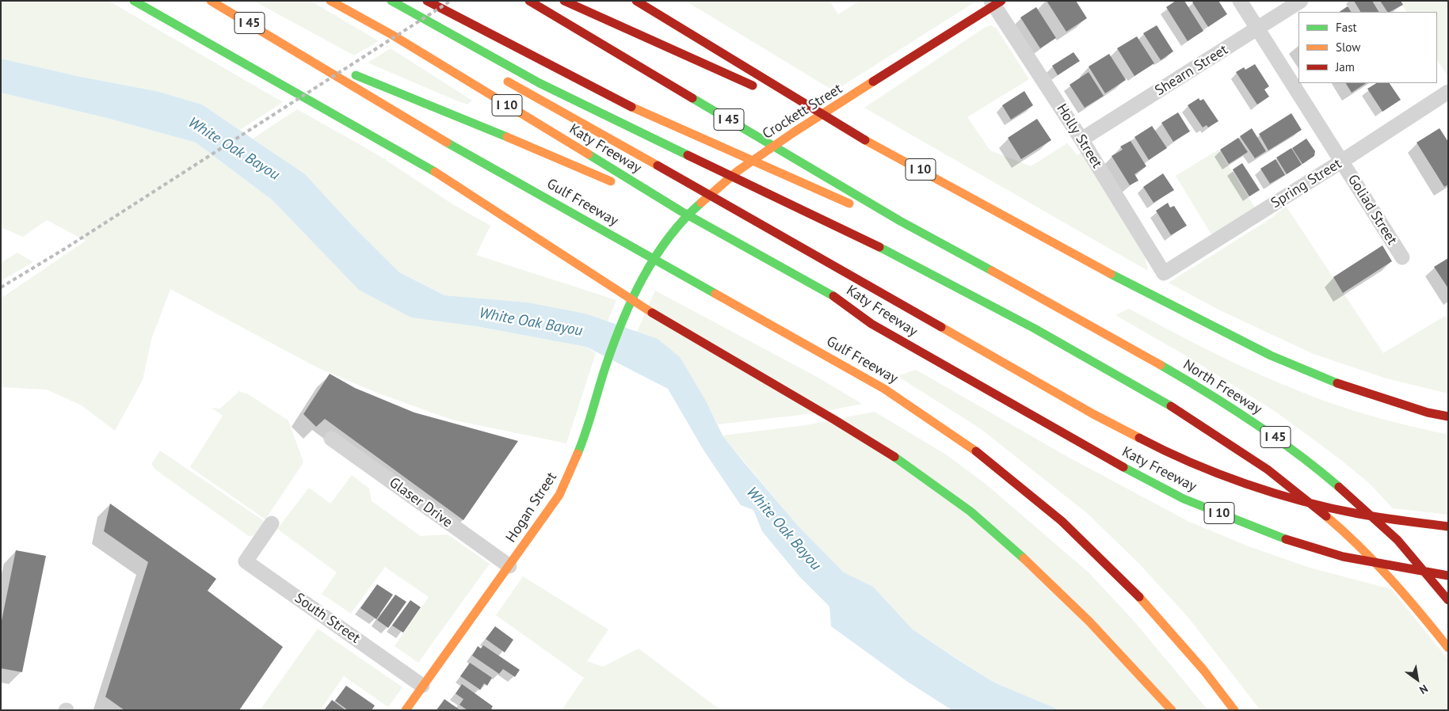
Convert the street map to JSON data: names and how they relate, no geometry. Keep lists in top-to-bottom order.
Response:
{
  "streets": {
    "main road": [
      "I 45",
      "I 10",
      "Crockett Street",
      "Katy Freeway",
      "Gulf Freeway",
      "North Freeway",
      "Hogan Street"
    ],
    "street": [
      "Shearn Street",
      "Holly Street",
      "Spring Street",
      "Goliad Street",
      "Glaser Drive",
      "South Street"
    ]
  },
  "crossings": [
    ["I 45", "North Freeway"],
    ["Shearn Street", "Holly Street"],
    ["Shearn Street", "Goliad Street"],
    ["Crockett Street", "Holly Street"],
    ["Crockett Street", "Hogan Street"],
    ["Holly Street", "Spring Street"],
    ["Spring Street", "Goliad Street"],
    ["Glaser Drive", "Hogan Street"],
    ["Hogan Street", "South Street"]
  ],
  "water": ["White Oak Bayou"],
  "legend": ["Fast", "Slow", "Jam"],
  "north": "bottom right"
}
